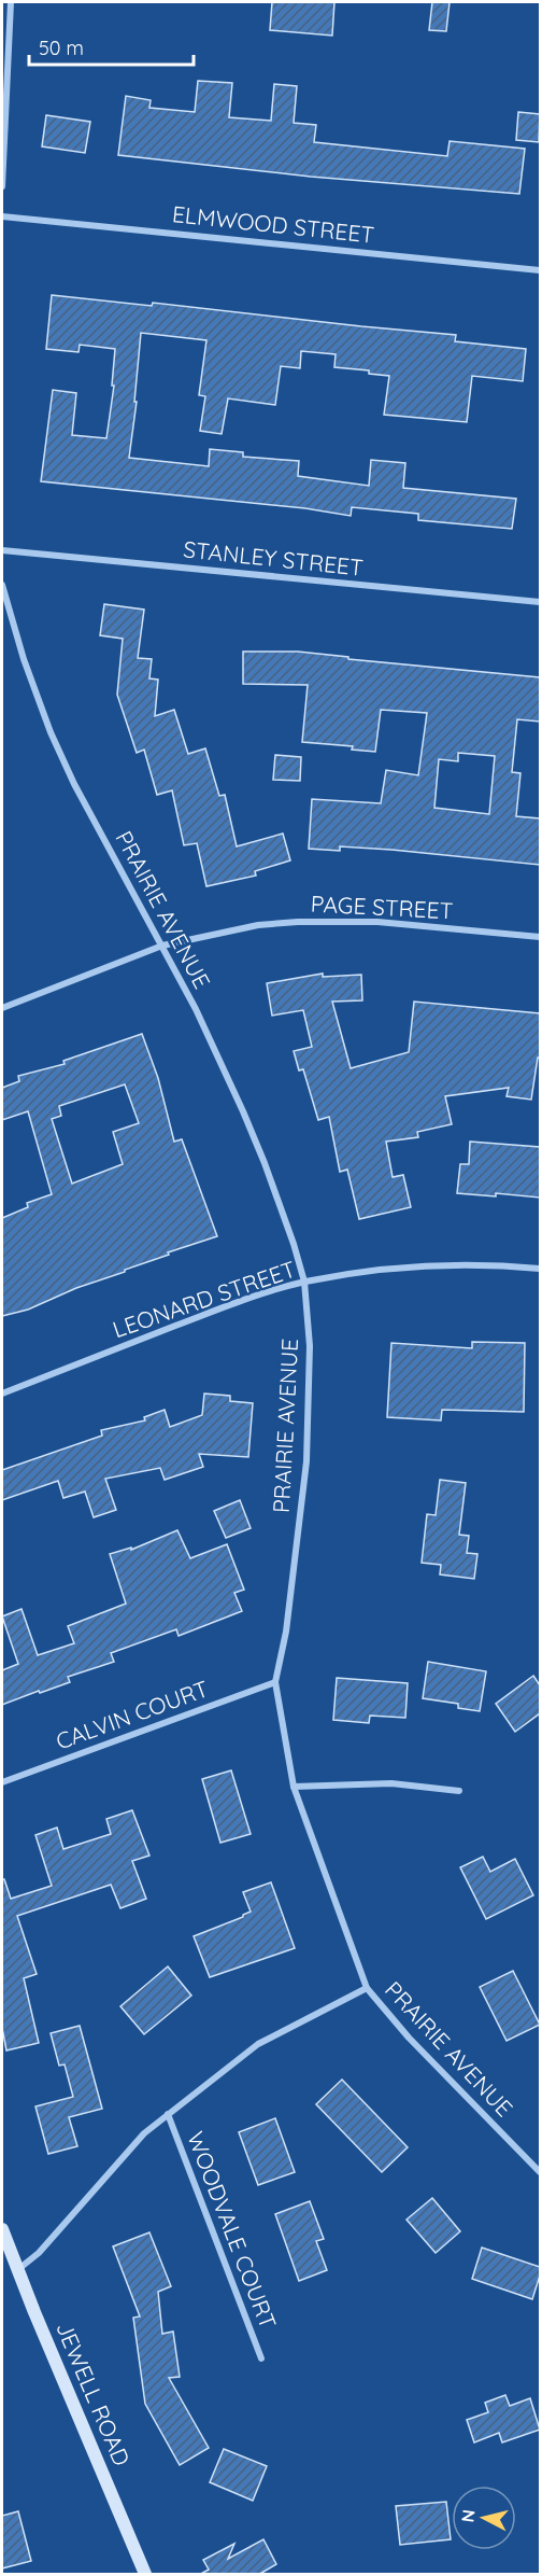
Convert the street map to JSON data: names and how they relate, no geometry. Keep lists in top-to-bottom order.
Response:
{
  "streets": {
    "street": [
      "ELMWOOD STREET",
      "STANLEY STREET",
      "PAGE STREET",
      "PRAIRIE AVENUE",
      "LEONARD STREET",
      "CALVIN COURT",
      "WOODVALE COURT",
      "JEWELL ROAD"
    ]
  },
  "crossings": [
    ["PAGE STREET", "PRAIRIE AVENUE"],
    ["PRAIRIE AVENUE", "LEONARD STREET"],
    ["PRAIRIE AVENUE", "CALVIN COURT"]
  ],
  "scale_bar": "50 m",
  "north": "left"
}
